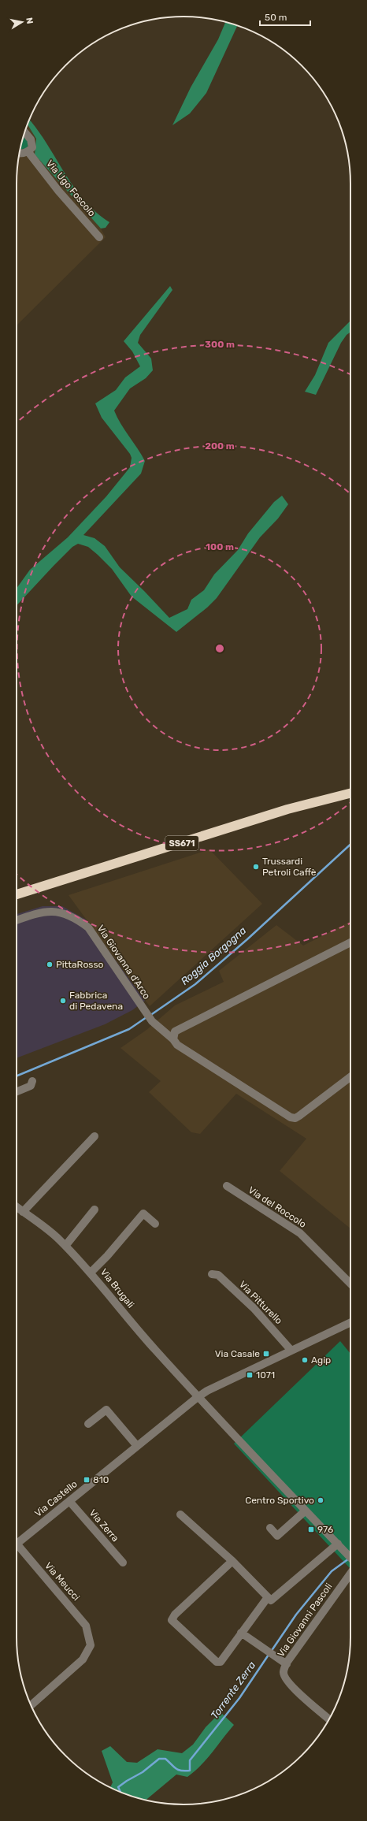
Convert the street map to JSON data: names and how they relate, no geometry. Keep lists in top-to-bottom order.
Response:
{
  "streets": {
    "highway": ["SS671"],
    "street": [
      "Via Ugo Foscolo",
      "Via Giovanna d'Arco",
      "Via del Roccolo",
      "Via Brugali",
      "Via Pitturello",
      "Via Castello",
      "Via Zerra",
      "Via Meucci",
      "Via Giovanni Pascoli"
    ]
  },
  "crossings": [
    ["Via Brugali", "Via Castello"],
    ["Via Castello", "Via Zerra"]
  ],
  "water": ["Roggia Borgogna", "Torrente Zerra"],
  "places": {
    "other": [
      "Trussardi Petroli Caffè",
      "PittaRosso",
      "Fabbrica di Pedavena",
      "Agip",
      "Centro Sportivo"
    ],
    "transit": [
      "Via Casale",
      "1071",
      "810",
      "976"
    ]
  },
  "scale_bar": "50 m",
  "north": "right",
  "rings": ["300 m", "200 m", "100 m"]
}
